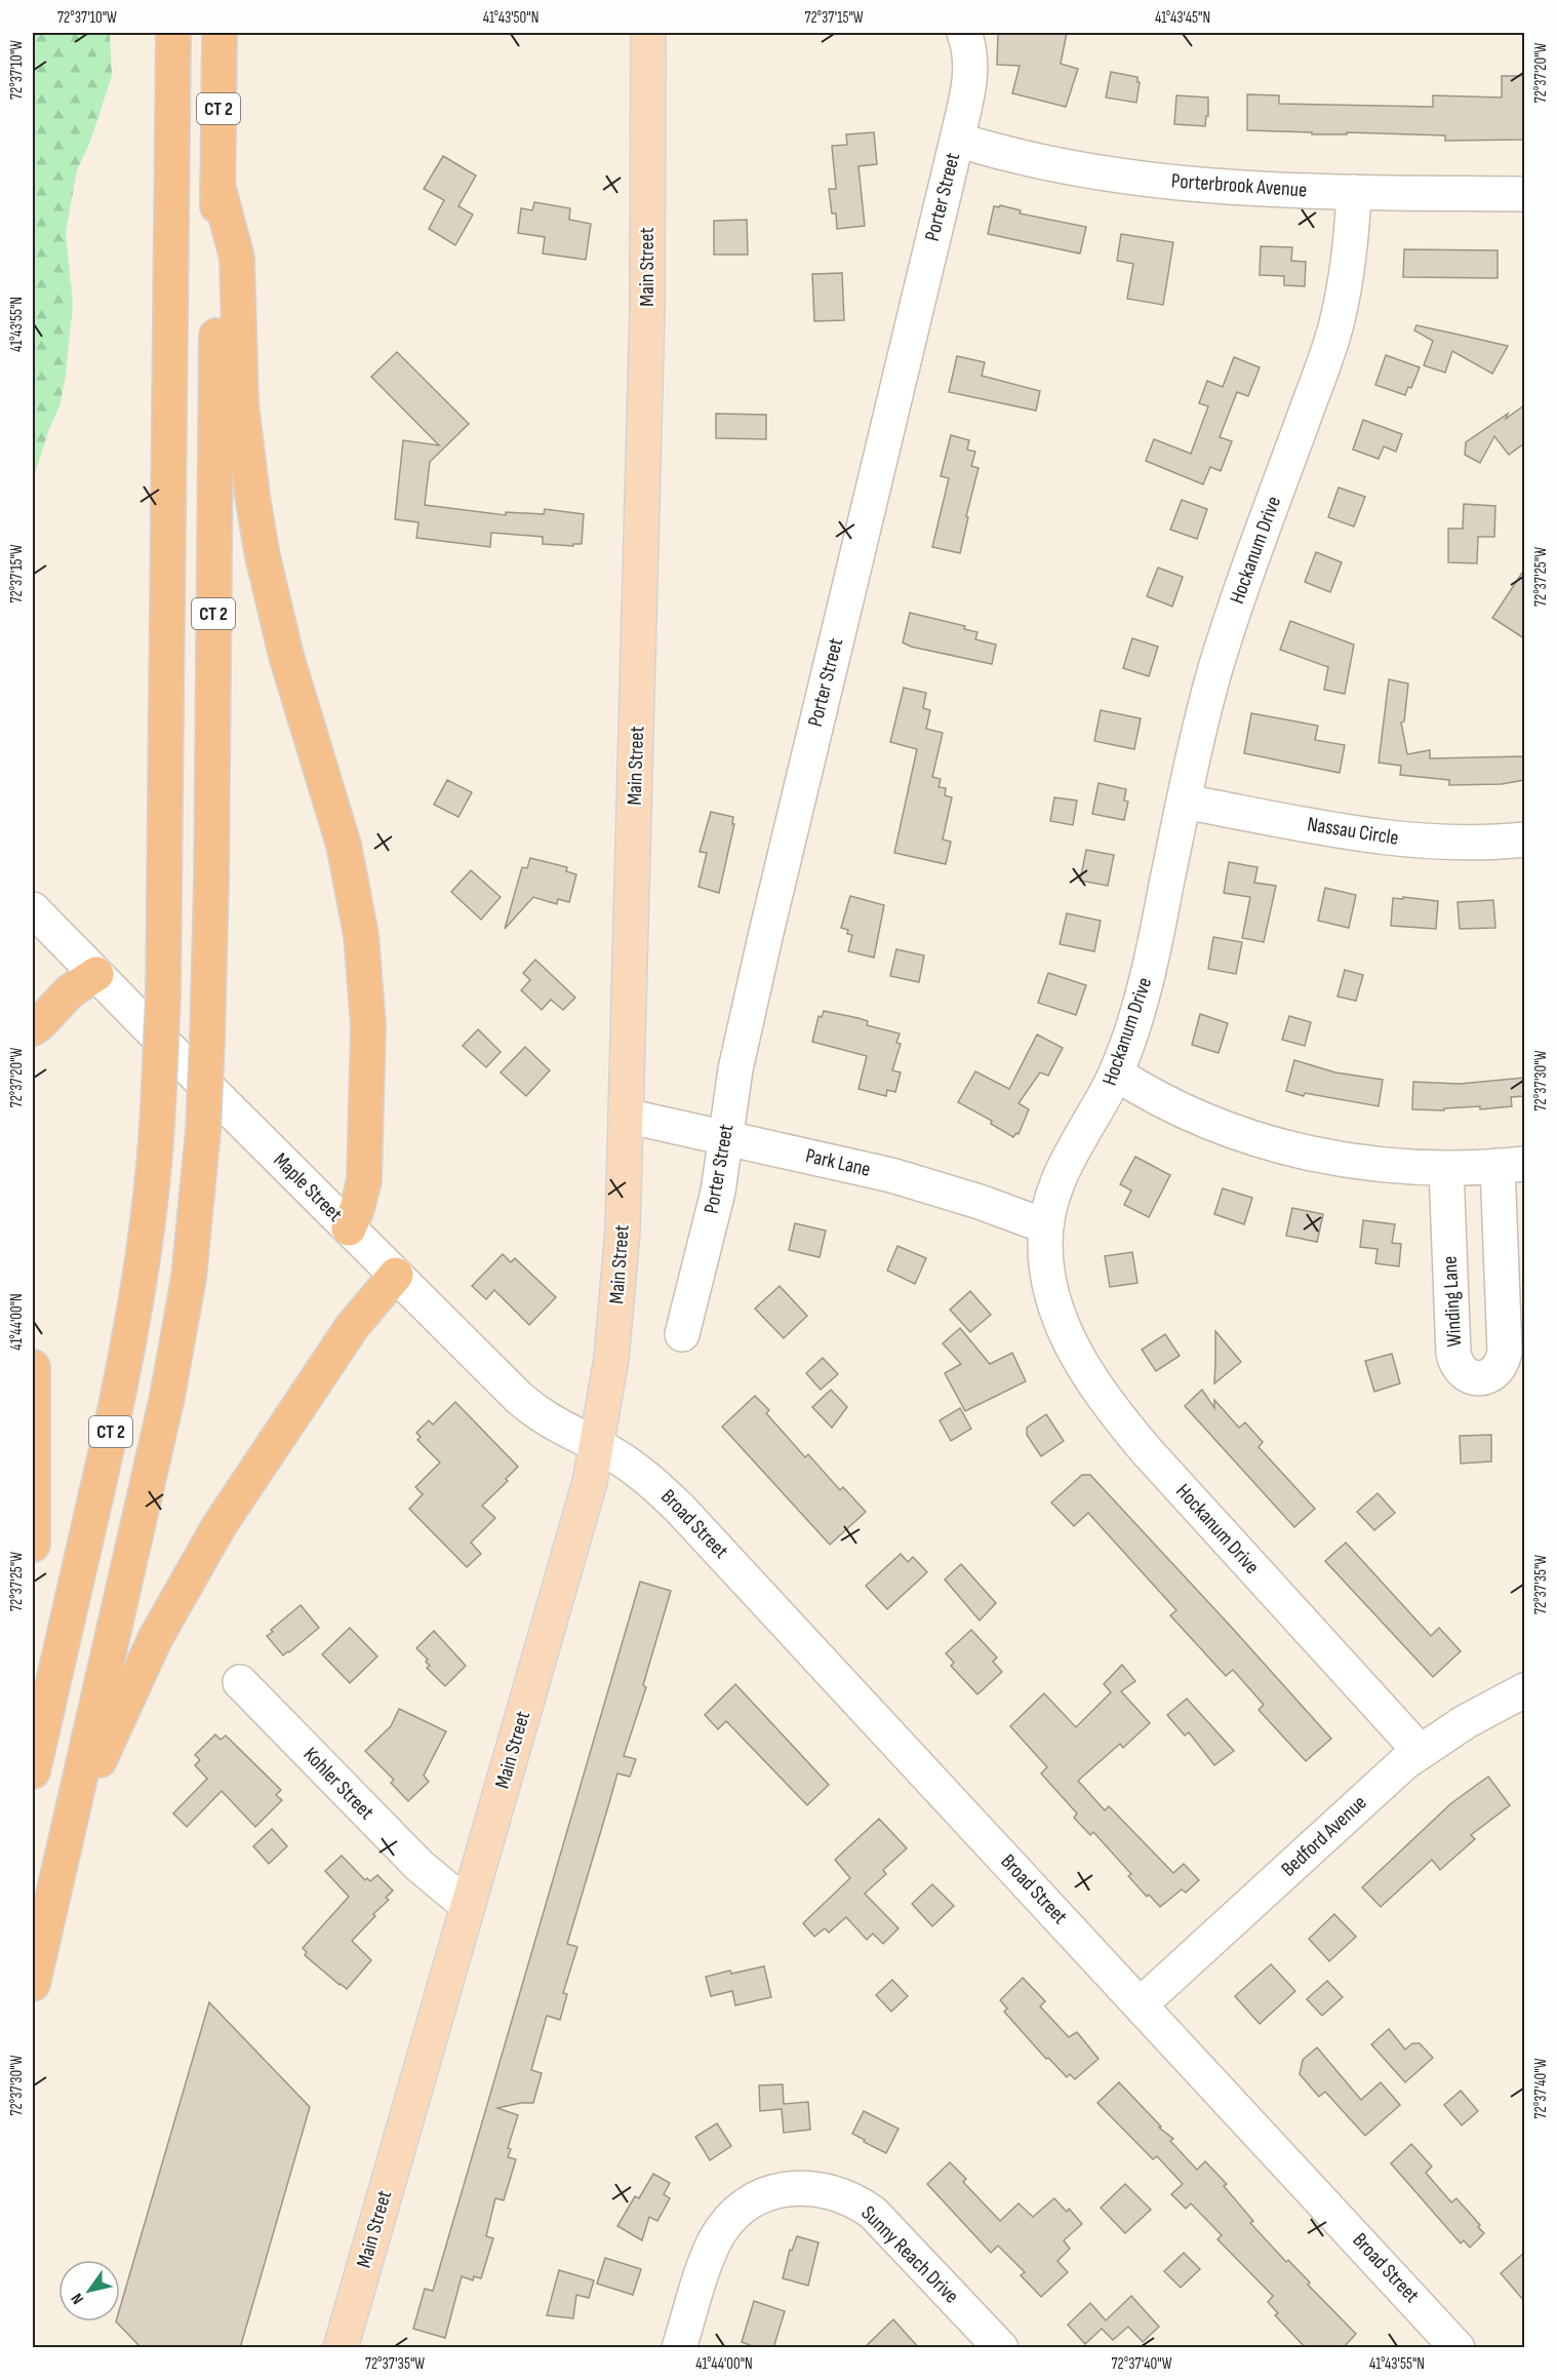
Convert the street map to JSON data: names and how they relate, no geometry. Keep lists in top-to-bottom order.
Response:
{
  "streets": {
    "highway": ["CT 2"],
    "main road": ["Main Street"],
    "street": [
      "Porterbrook Avenue",
      "Porter Street",
      "Hockanum Drive",
      "Nassau Circle",
      "Park Lane",
      "Maple Street",
      "Winding Lane",
      "Broad Street",
      "Kohler Street",
      "Bedford Avenue",
      "Sunny Reach Drive"
    ]
  },
  "crossings": [
    ["Porterbrook Avenue", "Porter Street"],
    ["Porterbrook Avenue", "Hockanum Drive"],
    ["Porter Street", "Park Lane"],
    ["Main Street", "Park Lane"],
    ["Main Street", "Maple Street"],
    ["Main Street", "Broad Street"],
    ["Main Street", "Kohler Street"],
    ["Hockanum Drive", "Nassau Circle"],
    ["Hockanum Drive", "Park Lane"],
    ["Hockanum Drive", "Winding Lane"],
    ["Hockanum Drive", "Bedford Avenue"],
    ["Maple Street", "Broad Street"],
    ["Broad Street", "Bedford Avenue"]
  ],
  "north": "bottom left",
  "coordinates": [
    "72°37'10\"W",
    "41°43'50\"N",
    "72°37'15\"W",
    "41°43'45\"N",
    "72°37'20\"W",
    "41°43'55\"N",
    "72°37'25\"W",
    "72°37'30\"W",
    "41°44'00\"N",
    "72°37'35\"W",
    "72°37'40\"W"
  ]
}
